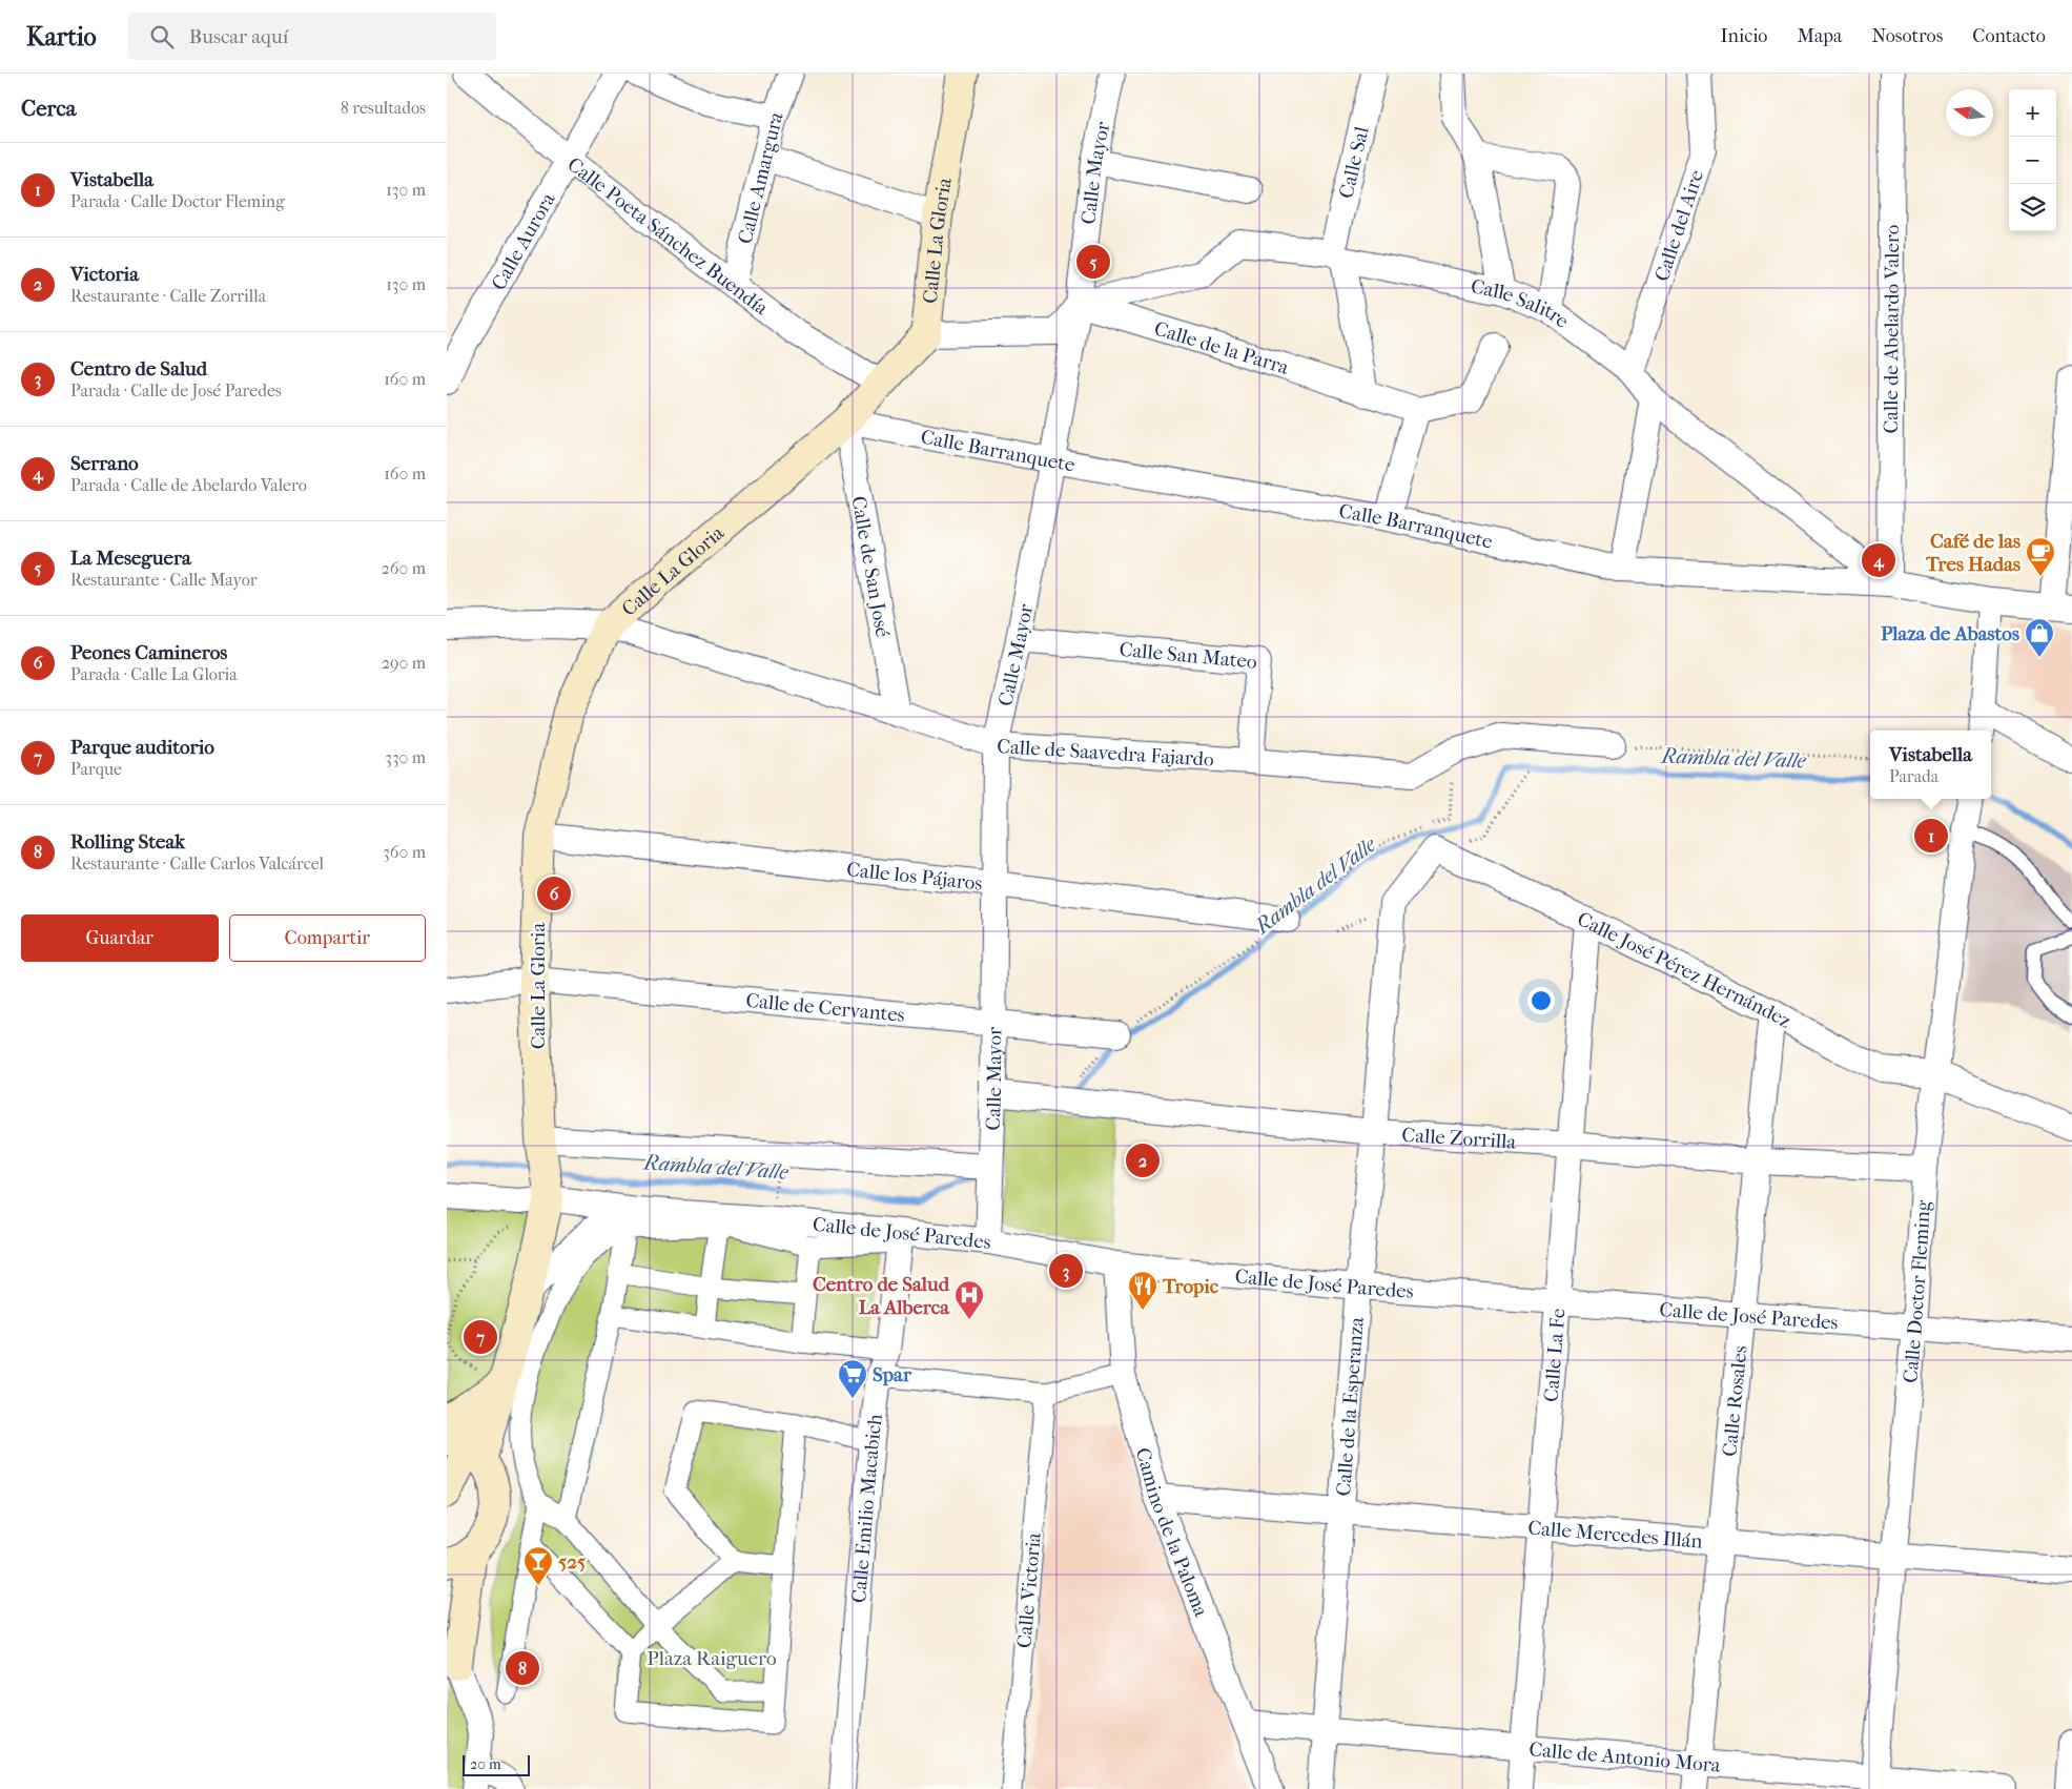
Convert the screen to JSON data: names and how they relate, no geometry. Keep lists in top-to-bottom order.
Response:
{
  "streets": {
    "main road": ["Calle La Gloria"],
    "street": [
      "Calle Sal",
      "Calle Mayor",
      "Calle Amargura",
      "Calle del Aire",
      "Calle Poeta Sánchez Buendía",
      "Calle Aurora",
      "Calle Salitre",
      "Calle de Abelardo Valero",
      "Calle de la Parra",
      "Calle Barranquete",
      "Calle de San José",
      "Calle San Mateo",
      "Calle de Saavedra Fajardo",
      "Calle los Pájaros",
      "Calle José Pérez Hernández",
      "Calle de Cervantes",
      "Calle Zorrilla",
      "Calle de José Paredes",
      "Calle Doctor Fleming",
      "Calle La Fe",
      "Calle Rosales",
      "Calle de la Esperanza",
      "Calle Emilio Macabich",
      "Camino de la Paloma",
      "Calle Mercedes Illán",
      "Calle Victoria",
      "Calle de Antonio Mora"
    ]
  },
  "crossings": [
    ["Calle Sal", "Calle Salitre"],
    ["Calle Sal", "Calle de la Parra"],
    ["Calle Mayor", "Calle Salitre"],
    ["Calle Mayor", "Calle de la Parra"],
    ["Calle Mayor", "Calle Barranquete"],
    ["Calle Mayor", "Calle San Mateo"],
    ["Calle Mayor", "Calle de Saavedra Fajardo"],
    ["Calle Mayor", "Calle los Pájaros"],
    ["Calle Mayor", "Calle de Cervantes"],
    ["Calle Mayor", "Calle Zorrilla"],
    ["Calle Mayor", "Calle de José Paredes"],
    ["Calle Amargura", "Calle Poeta Sánchez Buendía"],
    ["Calle del Aire", "Calle Salitre"],
    ["Calle Poeta Sánchez Buendía", "Calle Aurora"],
    ["Calle Poeta Sánchez Buendía", "Calle La Gloria"],
    ["Calle La Gloria", "Calle Barranquete"],
    ["Calle La Gloria", "Calle de San José"],
    ["Calle La Gloria", "Calle de Saavedra Fajardo"],
    ["Calle La Gloria", "Calle los Pájaros"],
    ["Calle La Gloria", "Calle de Cervantes"],
    ["Calle La Gloria", "Calle de José Paredes"],
    ["Calle Salitre", "Calle de Abelardo Valero"],
    ["Calle Salitre", "Calle de la Parra"],
    ["Calle Salitre", "Calle Barranquete"],
    ["Calle de Abelardo Valero", "Calle Barranquete"],
    ["Calle Barranquete", "Calle de San José"],
    ["Calle de San José", "Calle de Saavedra Fajardo"],
    ["Calle San Mateo", "Calle de Saavedra Fajardo"],
    ["Calle José Pérez Hernández", "Calle Doctor Fleming"],
    ["Calle José Pérez Hernández", "Calle La Fe"],
    ["Calle José Pérez Hernández", "Calle Rosales"],
    ["Calle Zorrilla", "Calle Doctor Fleming"],
    ["Calle Zorrilla", "Calle La Fe"],
    ["Calle Zorrilla", "Calle Rosales"],
    ["Calle Zorrilla", "Calle de la Esperanza"],
    ["Calle de José Paredes", "Calle Doctor Fleming"],
    ["Calle de José Paredes", "Calle La Fe"],
    ["Calle de José Paredes", "Calle Rosales"],
    ["Calle de José Paredes", "Calle de la Esperanza"],
    ["Calle de José Paredes", "Calle Emilio Macabich"],
    ["Calle de José Paredes", "Camino de la Paloma"],
    ["Calle Doctor Fleming", "Calle Mercedes Illán"],
    ["Calle Doctor Fleming", "Calle de Antonio Mora"],
    ["Calle La Fe", "Calle Mercedes Illán"],
    ["Calle La Fe", "Calle de Antonio Mora"],
    ["Calle Rosales", "Calle Mercedes Illán"],
    ["Calle Rosales", "Calle de Antonio Mora"],
    ["Calle de la Esperanza", "Calle Mercedes Illán"],
    ["Calle de la Esperanza", "Calle de Antonio Mora"],
    ["Camino de la Paloma", "Calle Mercedes Illán"],
    ["Camino de la Paloma", "Calle de Antonio Mora"]
  ],
  "water": ["Rambla del Valle"],
  "parks": ["Plaza Raiguero"],
  "places": {
    "cafe": ["Café de las Tres Hadas"],
    "shop": ["Plaza de Abastos"],
    "restaurant": ["Tropic"],
    "hospital": ["Centro de Salud La Alberca"],
    "supermarket": ["Spar"],
    "bar": ["525"]
  },
  "scale_bar": "20 m",
  "north": "left",
  "page": {
    "header": "Kartio",
    "search": "Buscar aquí",
    "nav": [
      "Inicio",
      "Mapa",
      "Nosotros",
      "Contacto"
    ],
    "heading": ["Cerca", "8 resultados"],
    "map_buttons": ["+", "−"],
    "list": [
      {
        "mark": "1",
        "name": "Vistabella",
        "note": "Parada · Calle Doctor Fleming",
        "value": "130 m"
      },
      {
        "mark": "2",
        "name": "Victoria",
        "note": "Restaurante · Calle Zorrilla",
        "value": "130 m"
      },
      {
        "mark": "3",
        "name": "Centro de Salud",
        "note": "Parada · Calle de José Paredes",
        "value": "160 m"
      },
      {
        "mark": "4",
        "name": "Serrano",
        "note": "Parada · Calle de Abelardo Valero",
        "value": "160 m"
      },
      {
        "mark": "5",
        "name": "La Meseguera",
        "note": "Restaurante · Calle Mayor",
        "value": "260 m"
      },
      {
        "mark": "6",
        "name": "Peones Camineros",
        "note": "Parada · Calle La Gloria",
        "value": "290 m"
      },
      {
        "mark": "7",
        "name": "Parque auditorio",
        "note": "Parque",
        "value": "330 m"
      },
      {
        "mark": "8",
        "name": "Rolling Steak",
        "note": "Restaurante · Calle Carlos Valcárcel",
        "value": "360 m"
      }
    ],
    "pins": [
      "5",
      "4",
      "1",
      "6",
      "2",
      "3",
      "7",
      "8"
    ],
    "popup": ["Vistabella", "Parada"],
    "buttons": ["Guardar", "Compartir"],
    "scale": "20 m"
  }
}
